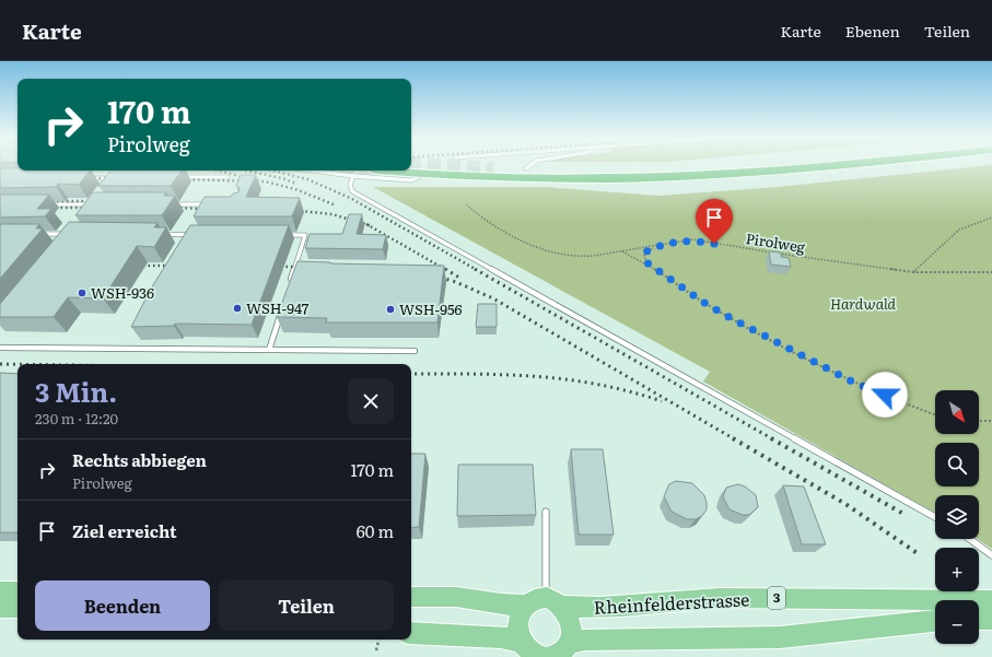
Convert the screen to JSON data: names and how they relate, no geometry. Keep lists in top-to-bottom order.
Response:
{
  "streets": {
    "main road": ["3", "Rheinfelderstrasse"],
    "path": ["Pirolweg"]
  },
  "parks": ["Hardwald"],
  "places": ["WSH-936", "WSH-947", "WSH-956"],
  "north": "bottom right",
  "page": {
    "header": "Karte",
    "nav": ["Karte", "Ebenen", "Teilen"],
    "turn": ["170 m", "Pirolweg"],
    "heading": ["3 Min.", "230 m · 12:20"],
    "map_buttons": ["+", "−"],
    "list": [
      {
        "name": "Rechts abbiegen",
        "note": "Pirolweg",
        "value": "170 m"
      },
      {
        "name": "Ziel erreicht",
        "value": "60 m"
      }
    ],
    "buttons": ["Beenden", "Teilen"]
  }
}
